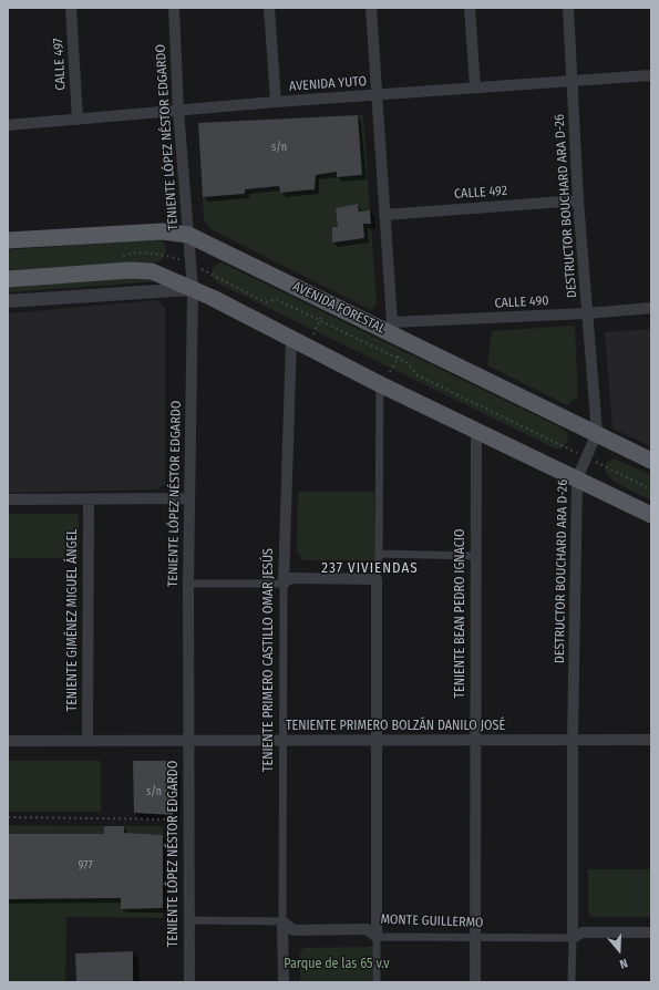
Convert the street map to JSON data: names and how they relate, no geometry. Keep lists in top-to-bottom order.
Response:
{
  "streets": {
    "main road": ["AVENIDA FORESTAL"],
    "street": [
      "CALLE 497",
      "AVENIDA YUTO",
      "TENIENTE LÓPEZ NÉSTOR EDGARDO",
      "CALLE 492",
      "DESTRUCTOR BOUCHARD ARA D-26",
      "CALLE 490",
      "TENIENTE BEAN PEDRO IGNACIO",
      "TENIENTE GIMÉNEZ MIGUEL ÁNGEL",
      "TENIENTE PRIMERO CASTILLO OMAR JESÚS",
      "TENIENTE PRIMERO BOLZÁN DANILO JOSÉ",
      "MONTE GUILLERMO"
    ]
  },
  "crossings": [
    ["CALLE 497", "AVENIDA YUTO"],
    ["AVENIDA YUTO", "TENIENTE LÓPEZ NÉSTOR EDGARDO"],
    ["AVENIDA YUTO", "DESTRUCTOR BOUCHARD ARA D-26"],
    ["TENIENTE LÓPEZ NÉSTOR EDGARDO", "AVENIDA FORESTAL"],
    ["TENIENTE LÓPEZ NÉSTOR EDGARDO", "TENIENTE PRIMERO BOLZÁN DANILO JOSÉ"],
    ["TENIENTE LÓPEZ NÉSTOR EDGARDO", "MONTE GUILLERMO"],
    ["CALLE 492", "DESTRUCTOR BOUCHARD ARA D-26"],
    ["DESTRUCTOR BOUCHARD ARA D-26", "CALLE 490"],
    ["DESTRUCTOR BOUCHARD ARA D-26", "AVENIDA FORESTAL"],
    ["DESTRUCTOR BOUCHARD ARA D-26", "TENIENTE PRIMERO BOLZÁN DANILO JOSÉ"],
    ["DESTRUCTOR BOUCHARD ARA D-26", "MONTE GUILLERMO"],
    ["CALLE 490", "AVENIDA FORESTAL"],
    ["TENIENTE BEAN PEDRO IGNACIO", "TENIENTE PRIMERO BOLZÁN DANILO JOSÉ"],
    ["TENIENTE BEAN PEDRO IGNACIO", "MONTE GUILLERMO"],
    ["TENIENTE GIMÉNEZ MIGUEL ÁNGEL", "TENIENTE PRIMERO BOLZÁN DANILO JOSÉ"],
    ["TENIENTE PRIMERO CASTILLO OMAR JESÚS", "TENIENTE PRIMERO BOLZÁN DANILO JOSÉ"],
    ["TENIENTE PRIMERO CASTILLO OMAR JESÚS", "MONTE GUILLERMO"]
  ],
  "districts": ["237 VIVIENDAS"],
  "parks": ["Parque de las 65 v.v"],
  "house_numbers": ["s/n", "s/n", "977"],
  "north": "bottom"
}
